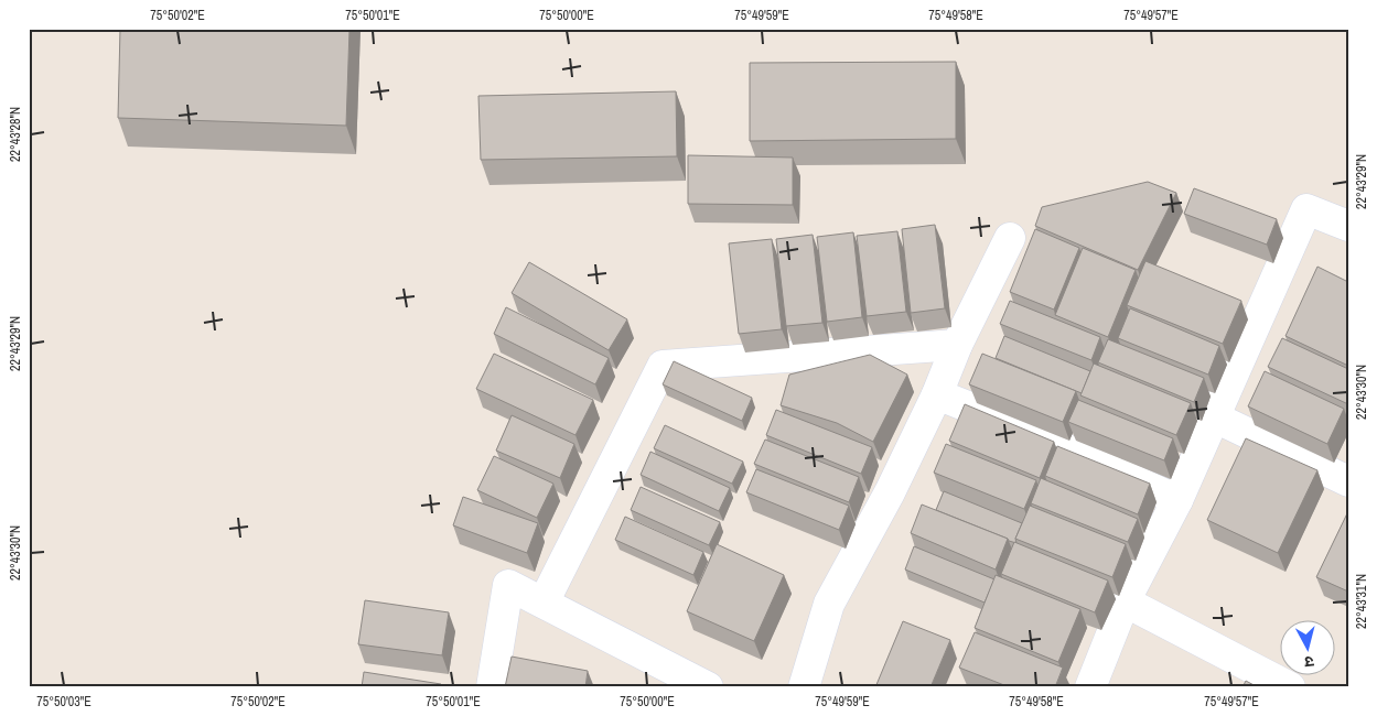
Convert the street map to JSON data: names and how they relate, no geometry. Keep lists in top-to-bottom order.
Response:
{
  "north": "bottom",
  "coordinates": [
    "75°50'02\"E",
    "75°50'01\"E",
    "75°50'00\"E",
    "75°49'59\"E",
    "75°49'58\"E",
    "75°49'57\"E",
    "22°43'28\"N",
    "22°43'29\"N",
    "22°43'30\"N",
    "22°43'31\"N",
    "75°50'03\"E"
  ]
}
